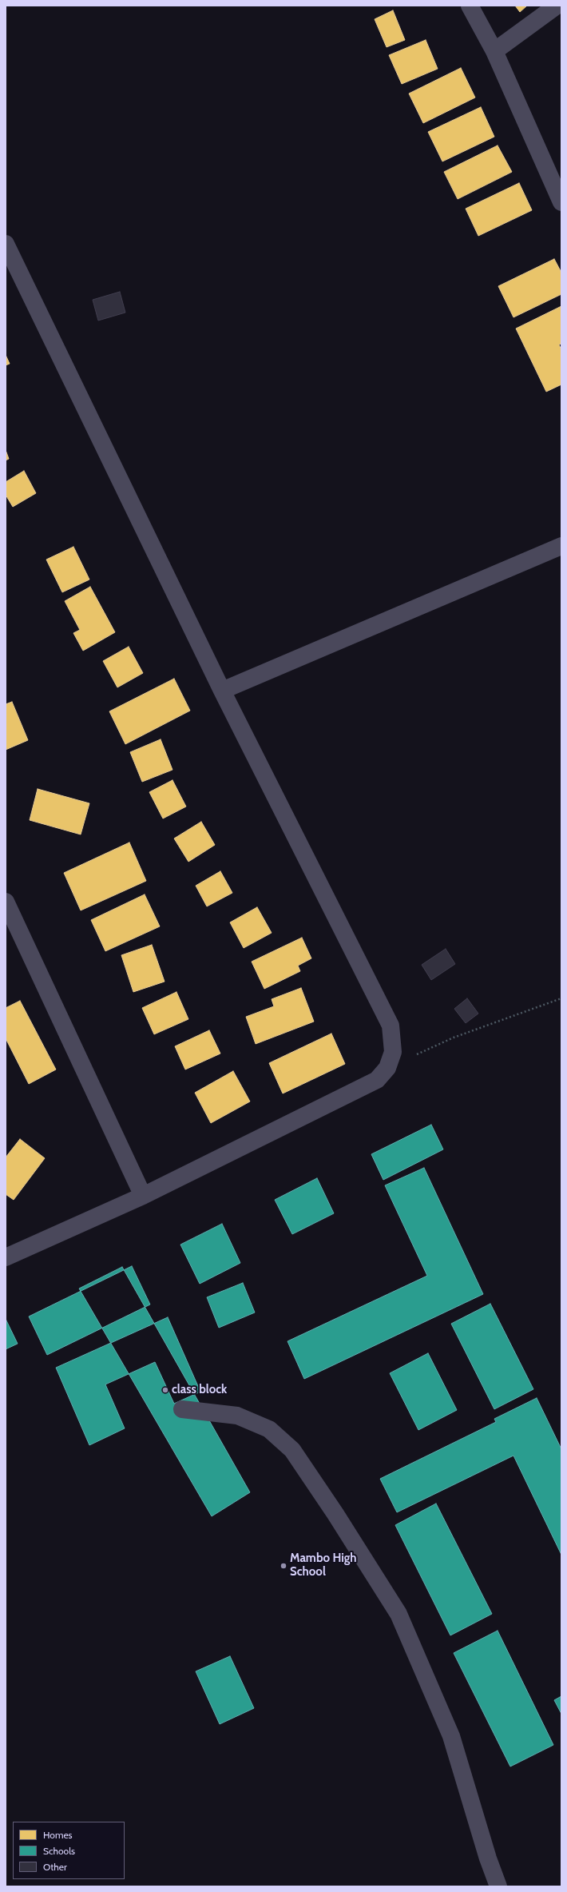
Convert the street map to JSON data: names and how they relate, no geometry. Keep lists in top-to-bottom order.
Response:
{
  "places": ["class block", "Mambo High School"],
  "legend": ["Homes", "Schools", "Other"]
}
